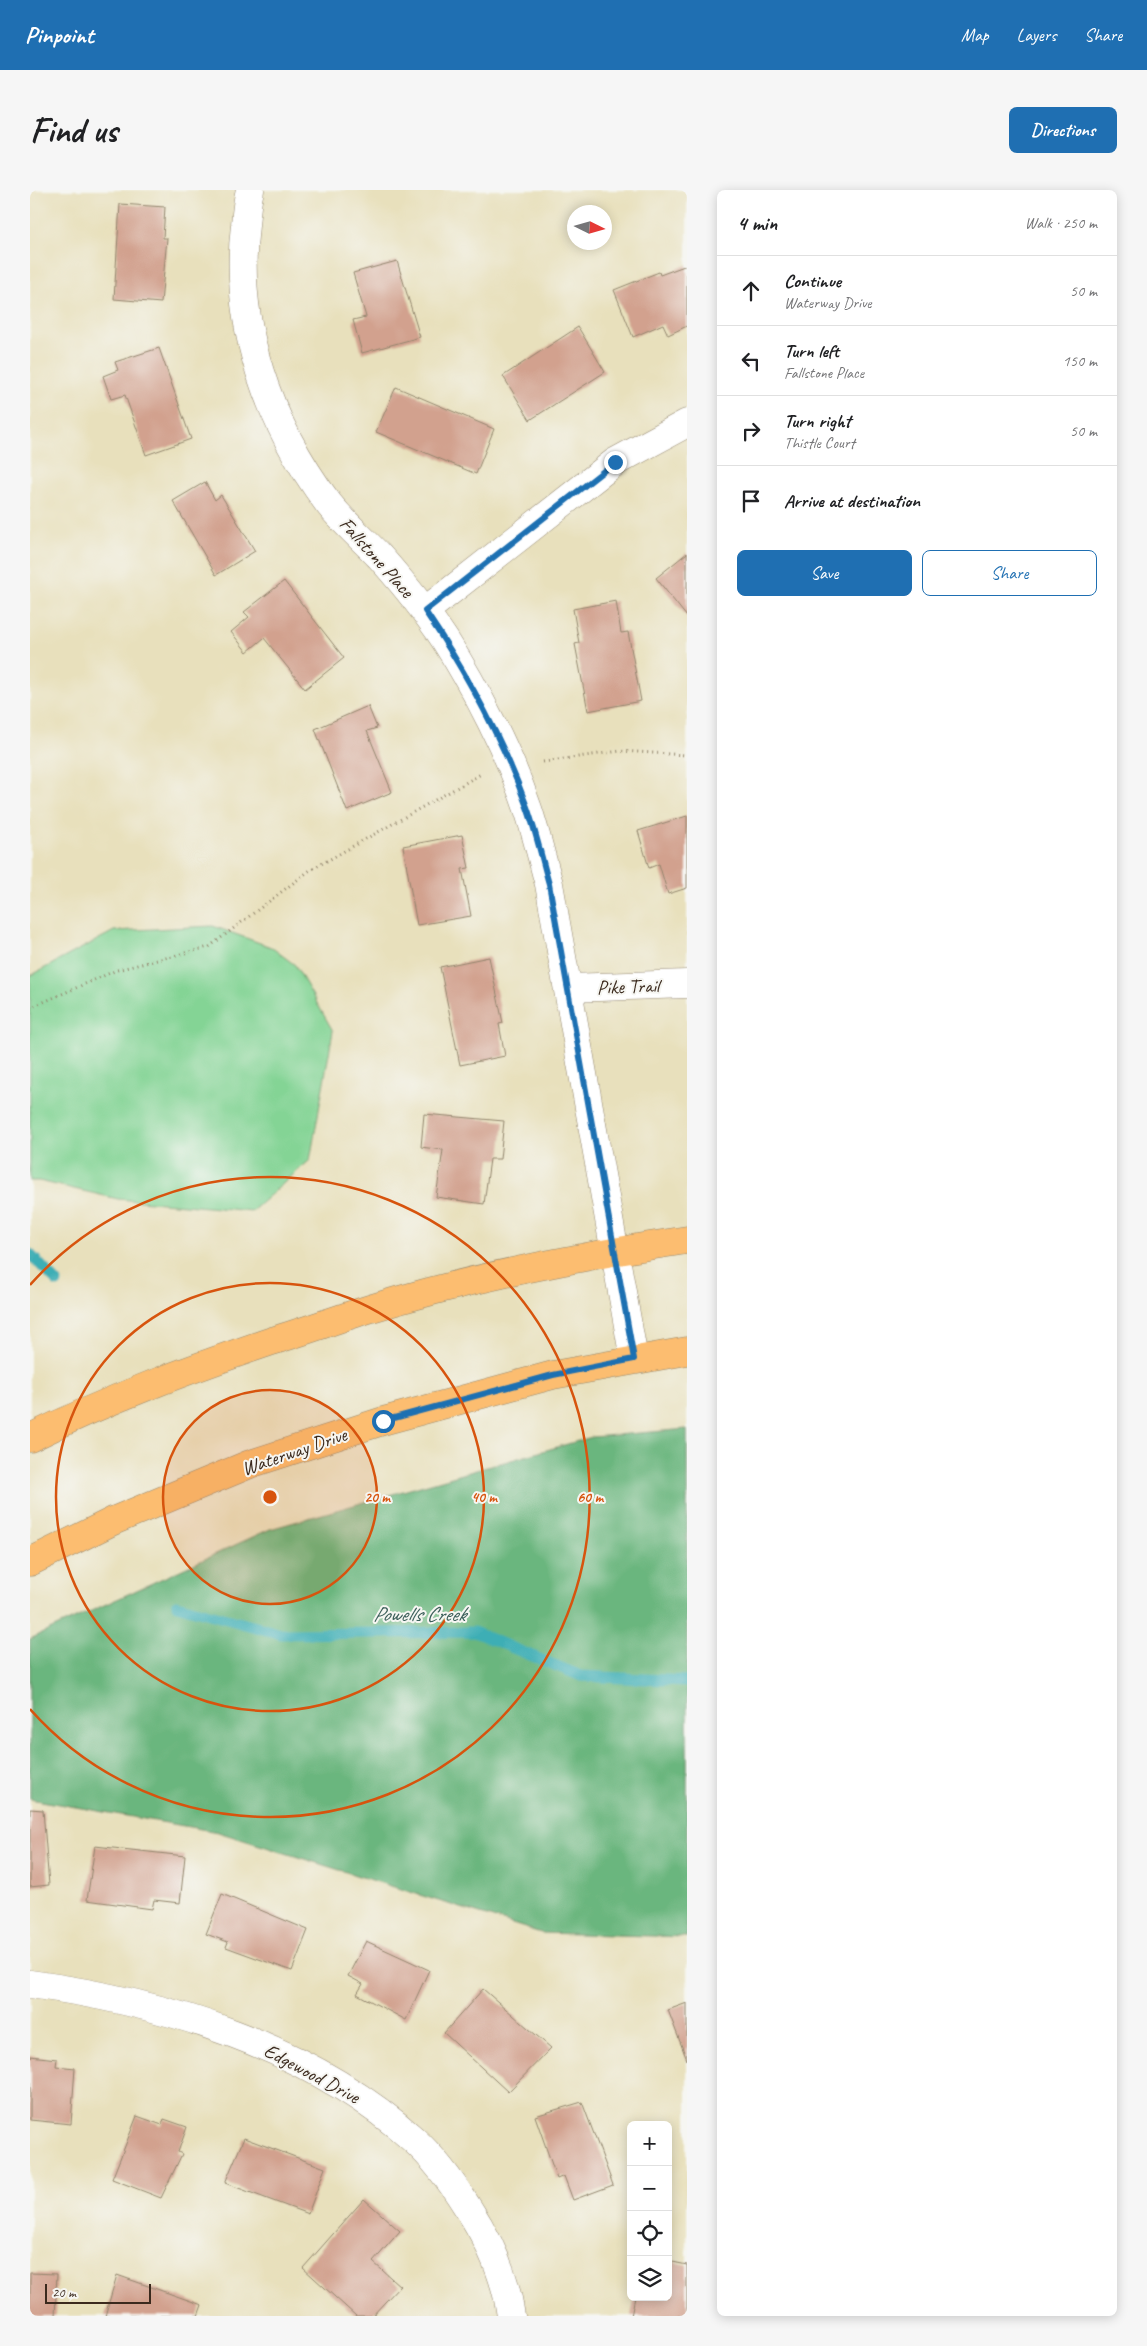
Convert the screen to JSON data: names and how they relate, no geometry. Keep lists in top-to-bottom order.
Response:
{
  "streets": {
    "main road": ["Waterway Drive"],
    "street": ["Fallstone Place", "Pike Trail", "Edgewood Drive"]
  },
  "crossings": [
    ["Fallstone Place", "Pike Trail"],
    ["Fallstone Place", "Waterway Drive"]
  ],
  "water": ["Powells Creek"],
  "scale_bar": "20 m",
  "north": "right",
  "page": {
    "header": "Pinpoint",
    "nav": ["Map", "Layers", "Share"],
    "buttons": [
      "Directions",
      ["Save", "Share"]
    ],
    "title": "Find us",
    "heading": ["4 min", "Walk · 250 m"],
    "list": [
      ["Continue", "Waterway Drive", "50 m"],
      ["Turn left", "Fallstone Place", "150 m"],
      ["Turn right", "Thistle Court", "50 m"],
      "Arrive at destination"
    ],
    "map_buttons": ["+", "−"],
    "scale": "20 m"
  },
  "rings": ["20 m", "40 m", "60 m"]
}
